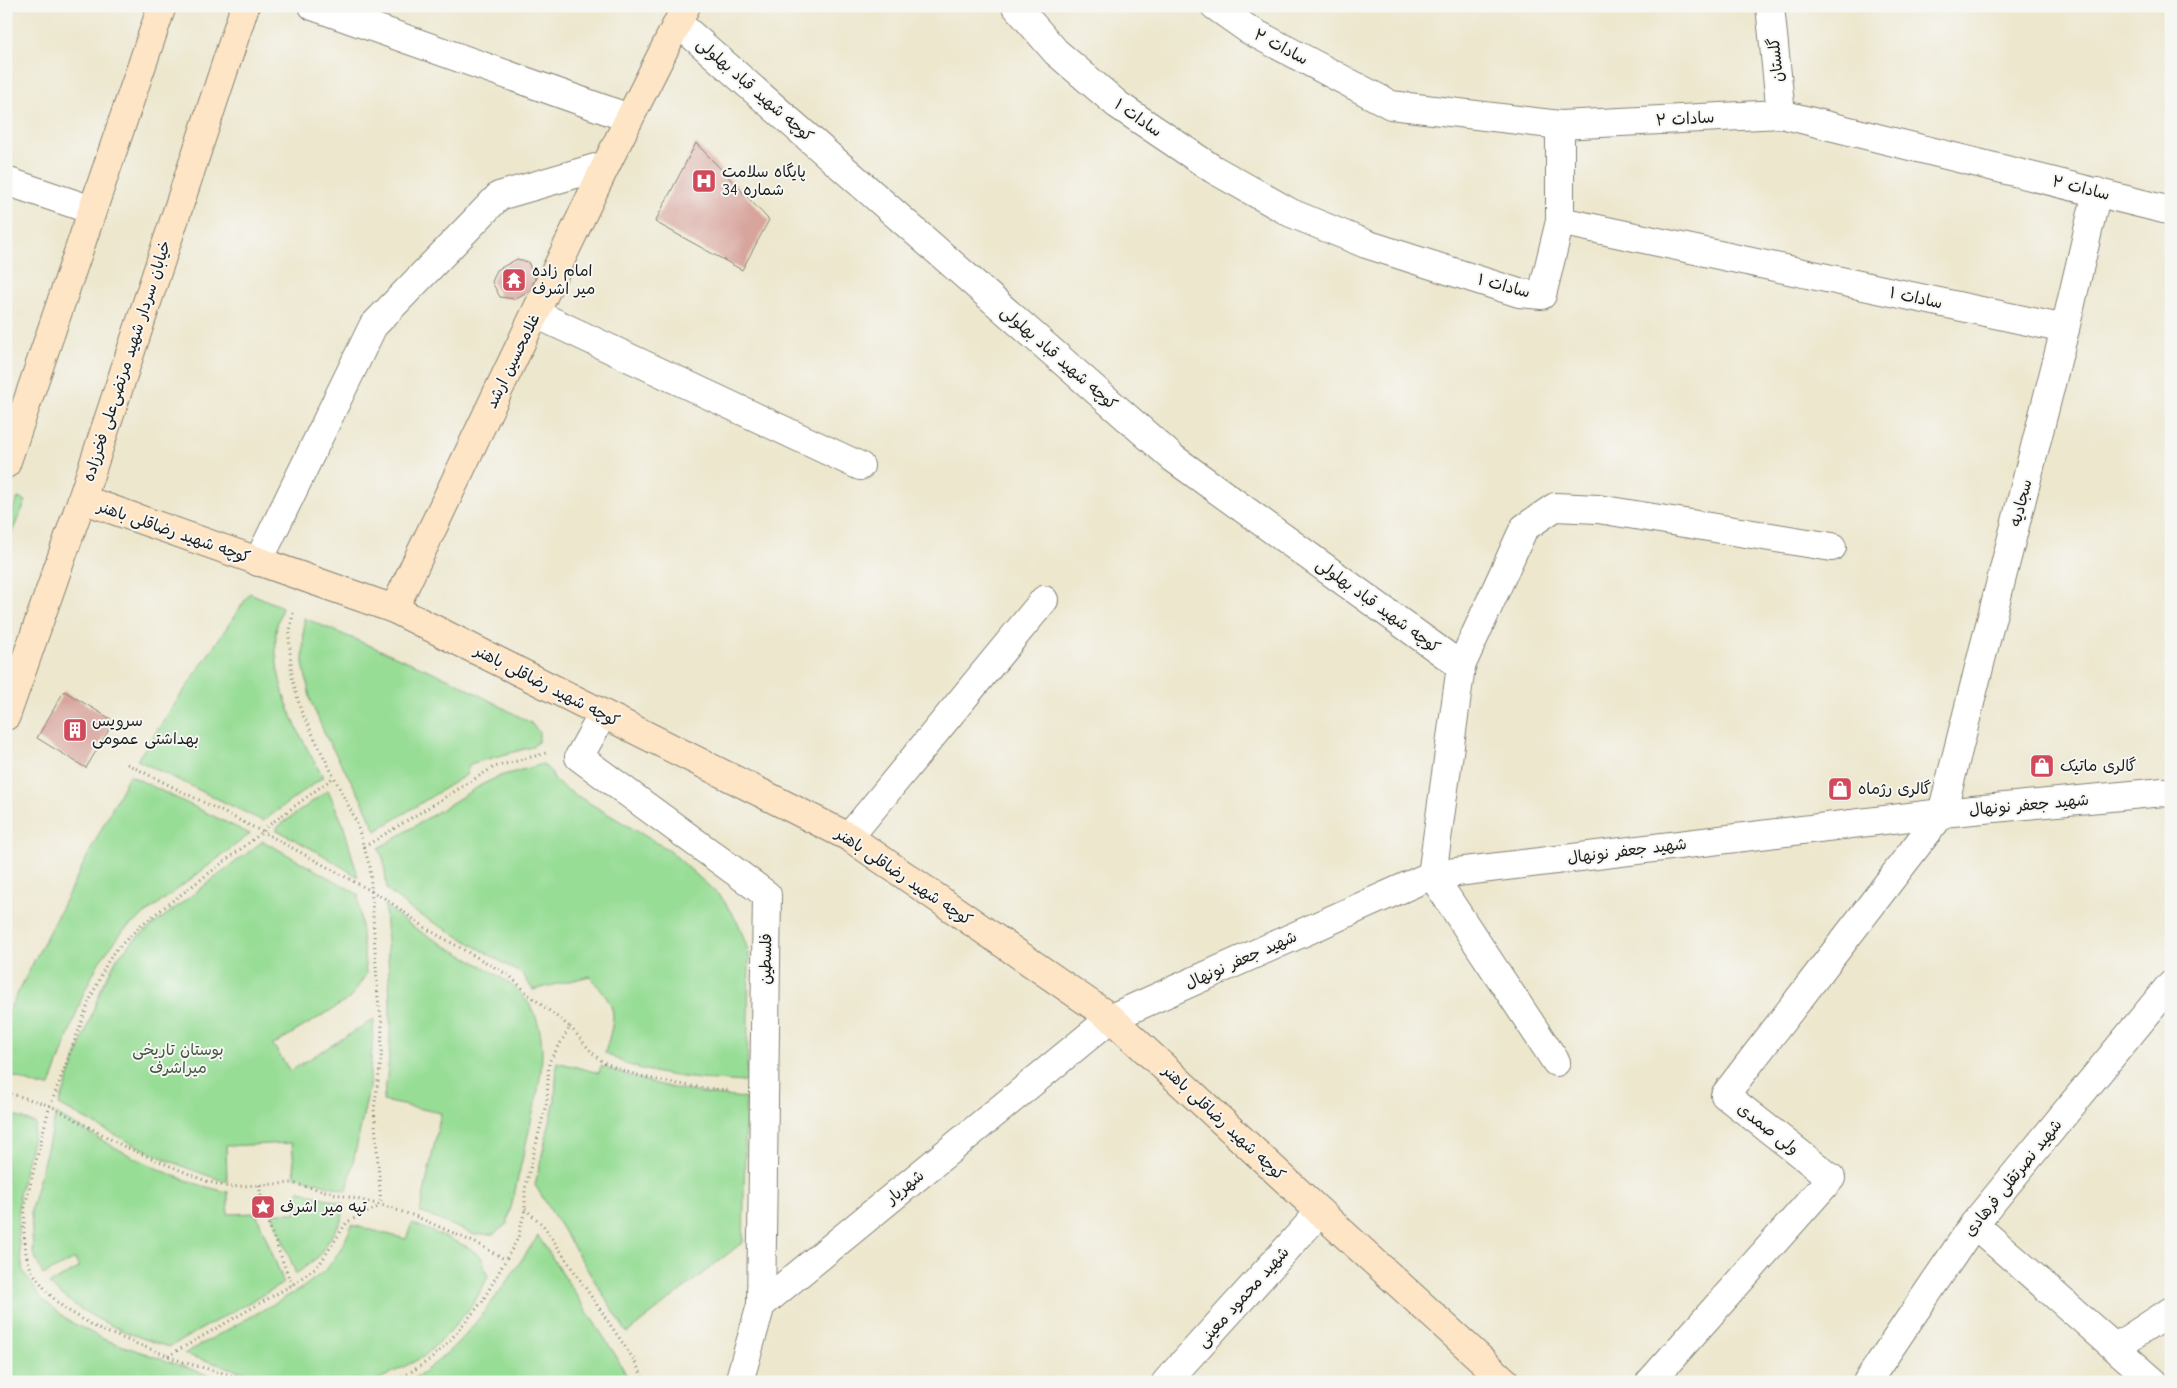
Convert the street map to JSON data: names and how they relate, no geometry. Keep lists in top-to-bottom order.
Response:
{
  "streets": {
    "street": [
      "سادات ۲",
      "گلستان",
      "کوچه شهید قباد بهلولی",
      "سادات ۱",
      "خیابان سردار شهید مرتضی‌علی فخرزاده",
      "غلامحسین ارشد",
      "سجادیه",
      "کوچه شهید رضاقلی باهنر",
      "شهید جعفر نونهال",
      "فلسطین",
      "ولی صمدی",
      "شهید نصرتقلی فرهادی",
      "شهریار",
      "شهید محمود معینی"
    ]
  },
  "crossings": [
    ["سادات ۲", "گلستان"],
    ["سادات ۲", "سجادیه"],
    ["کوچه شهید قباد بهلولی", "غلامحسین ارشد"],
    ["سادات ۱", "سجادیه"],
    ["خیابان سردار شهید مرتضی‌علی فخرزاده", "کوچه شهید رضاقلی باهنر"],
    ["غلامحسین ارشد", "کوچه شهید رضاقلی باهنر"],
    ["سجادیه", "شهید جعفر نونهال"],
    ["سجادیه", "ولی صمدی"],
    ["کوچه شهید رضاقلی باهنر", "شهید جعفر نونهال"],
    ["کوچه شهید رضاقلی باهنر", "شهریار"],
    ["کوچه شهید رضاقلی باهنر", "شهید محمود معینی"],
    ["شهید جعفر نونهال", "ولی صمدی"],
    ["شهید جعفر نونهال", "شهریار"],
    ["فلسطین", "شهریار"]
  ],
  "parks": ["بوستان تاریخی میراشرف"],
  "places": {
    "hospital": ["پایگاه سلامت شماره 34"],
    "temple": ["امام زاده میر اشرف"],
    "building": ["سرویس بهداشتی عمومی"],
    "shop": ["گالری ماتیک", "گالری رژماه"],
    "place": ["تپه میر اشرف"]
  }
}
